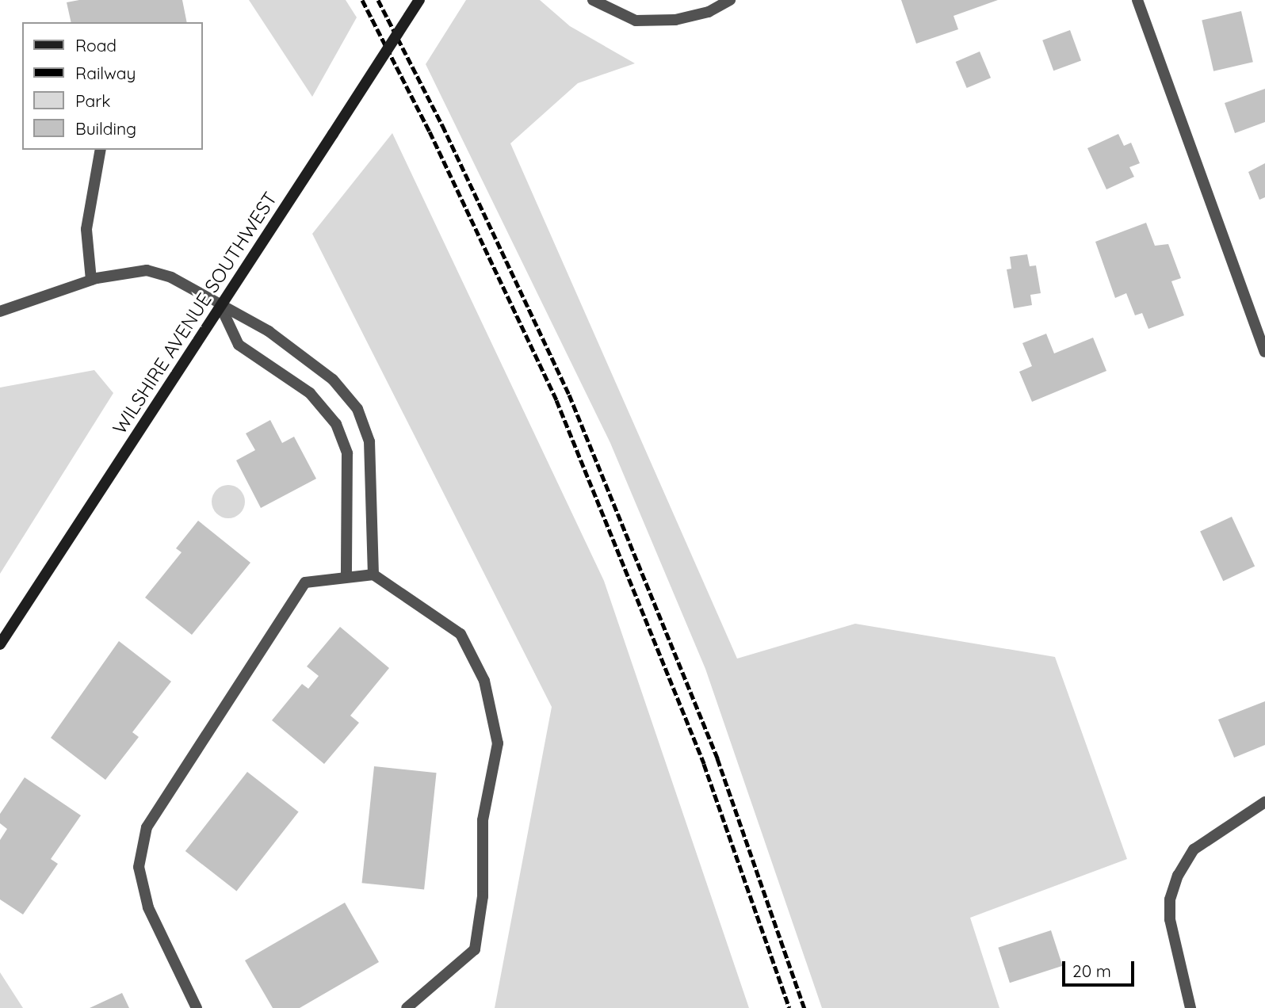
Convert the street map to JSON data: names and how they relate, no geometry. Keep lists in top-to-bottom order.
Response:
{
  "streets": {
    "street": ["WILSHIRE AVENUE SOUTHWEST"]
  },
  "legend": [
    "Road",
    "Railway",
    "Park",
    "Building"
  ],
  "scale_bar": "20 m"
}
